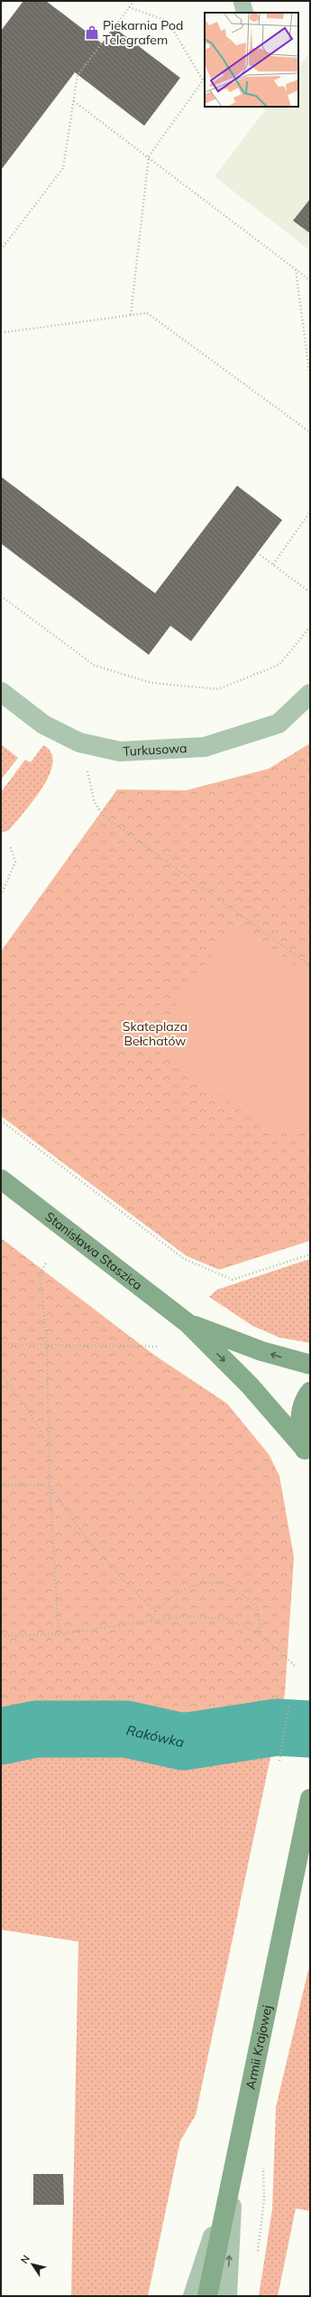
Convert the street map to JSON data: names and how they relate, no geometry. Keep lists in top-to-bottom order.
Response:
{
  "streets": {
    "street": ["Turkusowa", "Stanisława Staszica", "Armii Krajowej"]
  },
  "water": ["Rakówka"],
  "parks": ["Skateplaza Bełchatów"],
  "places": {
    "shop": ["Piekarnia Pod Telegrafem"]
  },
  "north": "top left"
}
